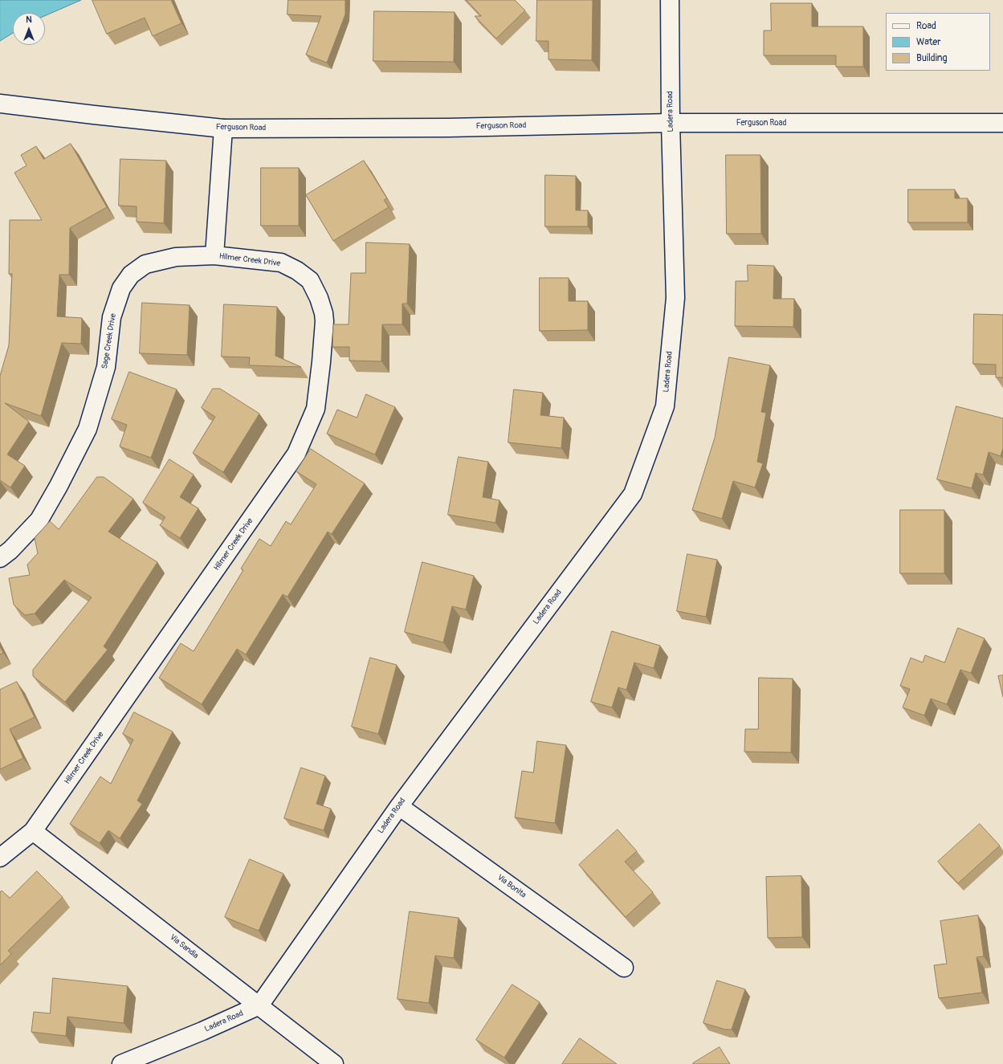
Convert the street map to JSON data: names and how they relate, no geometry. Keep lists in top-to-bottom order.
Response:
{
  "streets": {
    "street": [
      "Ladera Road",
      "Ferguson Road",
      "Hilmer Creek Drive",
      "Sage Creek Drive",
      "Via Bonita",
      "Via Sandia"
    ]
  },
  "crossings": [
    ["Ladera Road", "Ferguson Road"],
    ["Ladera Road", "Via Bonita"],
    ["Ladera Road", "Via Sandia"],
    ["Hilmer Creek Drive", "Sage Creek Drive"],
    ["Hilmer Creek Drive", "Via Sandia"]
  ],
  "legend": ["Road", "Water", "Building"],
  "north": "top"
}
